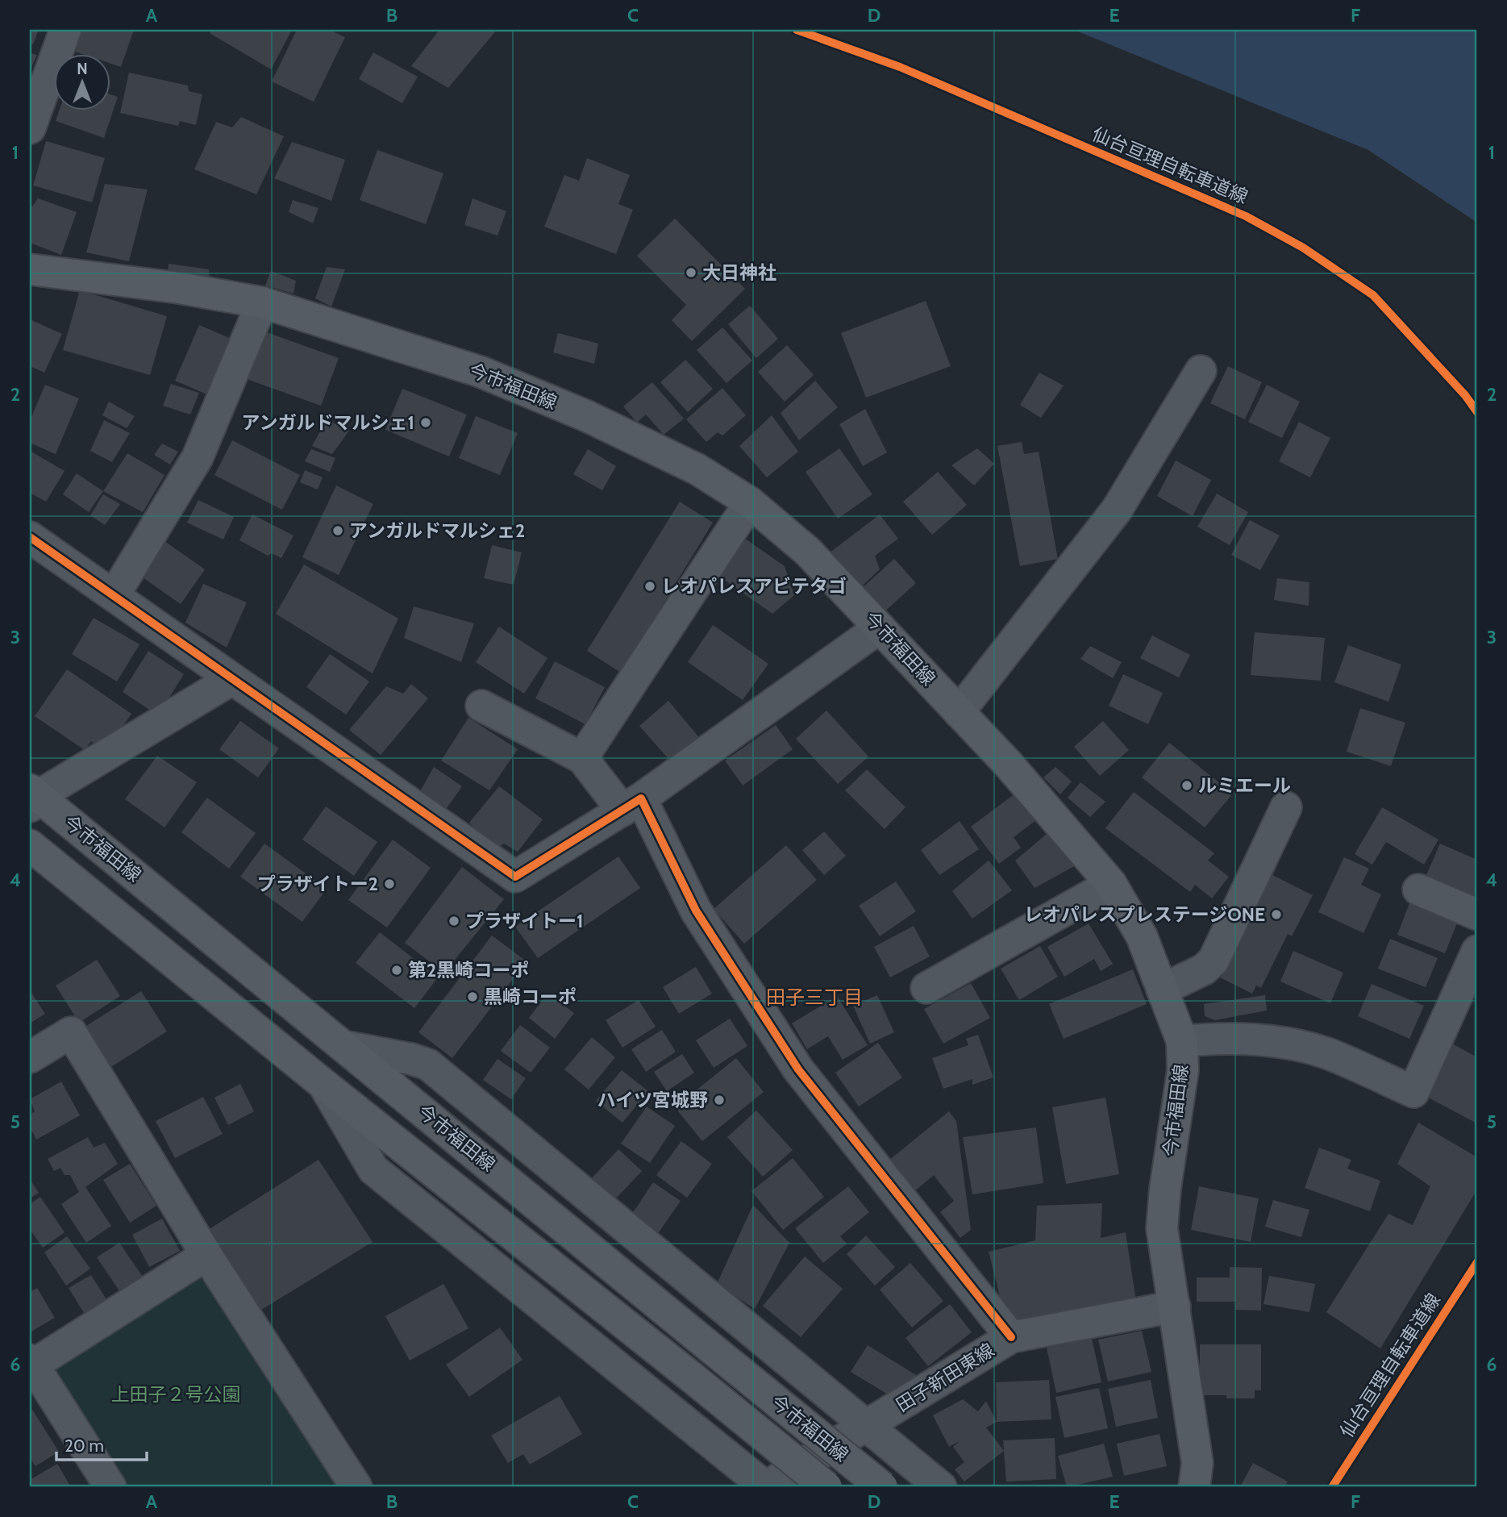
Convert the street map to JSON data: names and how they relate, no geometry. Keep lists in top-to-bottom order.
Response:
{
  "streets": {
    "main road": ["今市福田線"],
    "street": ["田子新田東線"],
    "cycle path": ["仙台亘理自転車道線"]
  },
  "crossings": [
    ["今市福田線", "田子新田東線"]
  ],
  "districts": ["田子三丁目"],
  "parks": ["上田子２号公園"],
  "places": [
    "大日神社",
    "アンガルドマルシェ1",
    "アンガルドマルシェ2",
    "レオパレスアビテタゴ",
    "ルミエール",
    "プラザイトー2",
    "レオパレスプレステージONE",
    "プラザイトー1",
    "第2黒崎コーポ",
    "黒崎コーポ",
    "ハイツ宮城野"
  ],
  "scale_bar": "20 m",
  "north": "top",
  "grid": {
    "columns": [
      "A",
      "B",
      "C",
      "D",
      "E",
      "F"
    ],
    "rows": [
      "1",
      "2",
      "3",
      "4",
      "5",
      "6"
    ]
  }
}
